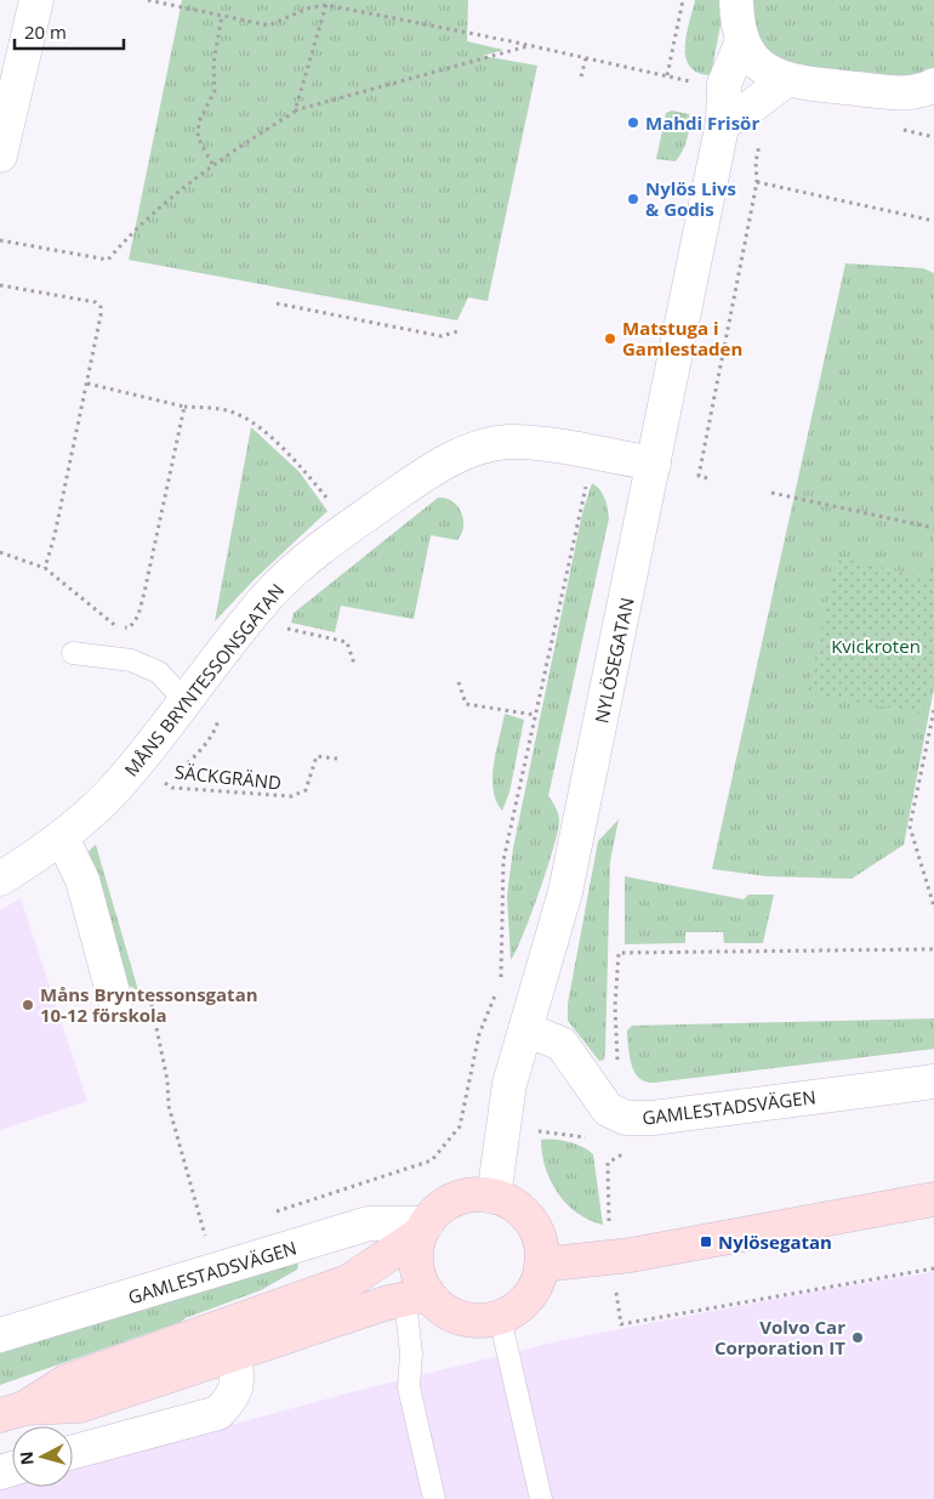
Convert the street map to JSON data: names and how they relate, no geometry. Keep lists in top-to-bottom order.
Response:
{
  "streets": {
    "street": ["NYLÖSEGATAN", "MÅNS BRYNTESSONSGATAN", "GAMLESTADSVÄGEN"],
    "path": ["SÄCKGRÄND"]
  },
  "crossings": [
    ["NYLÖSEGATAN", "MÅNS BRYNTESSONSGATAN"],
    ["NYLÖSEGATAN", "GAMLESTADSVÄGEN"]
  ],
  "parks": ["Kvickroten"],
  "places": {
    "other": [
      "Mahdi Frisör",
      "Nylös Livs & Godis",
      "Matstuga i Gamlestaden",
      "Måns Bryntessonsgatan 10-12 förskola",
      "Volvo Car Corporation IT"
    ],
    "transit": ["Nylösegatan"]
  },
  "scale_bar": "20 m",
  "north": "left"
}
